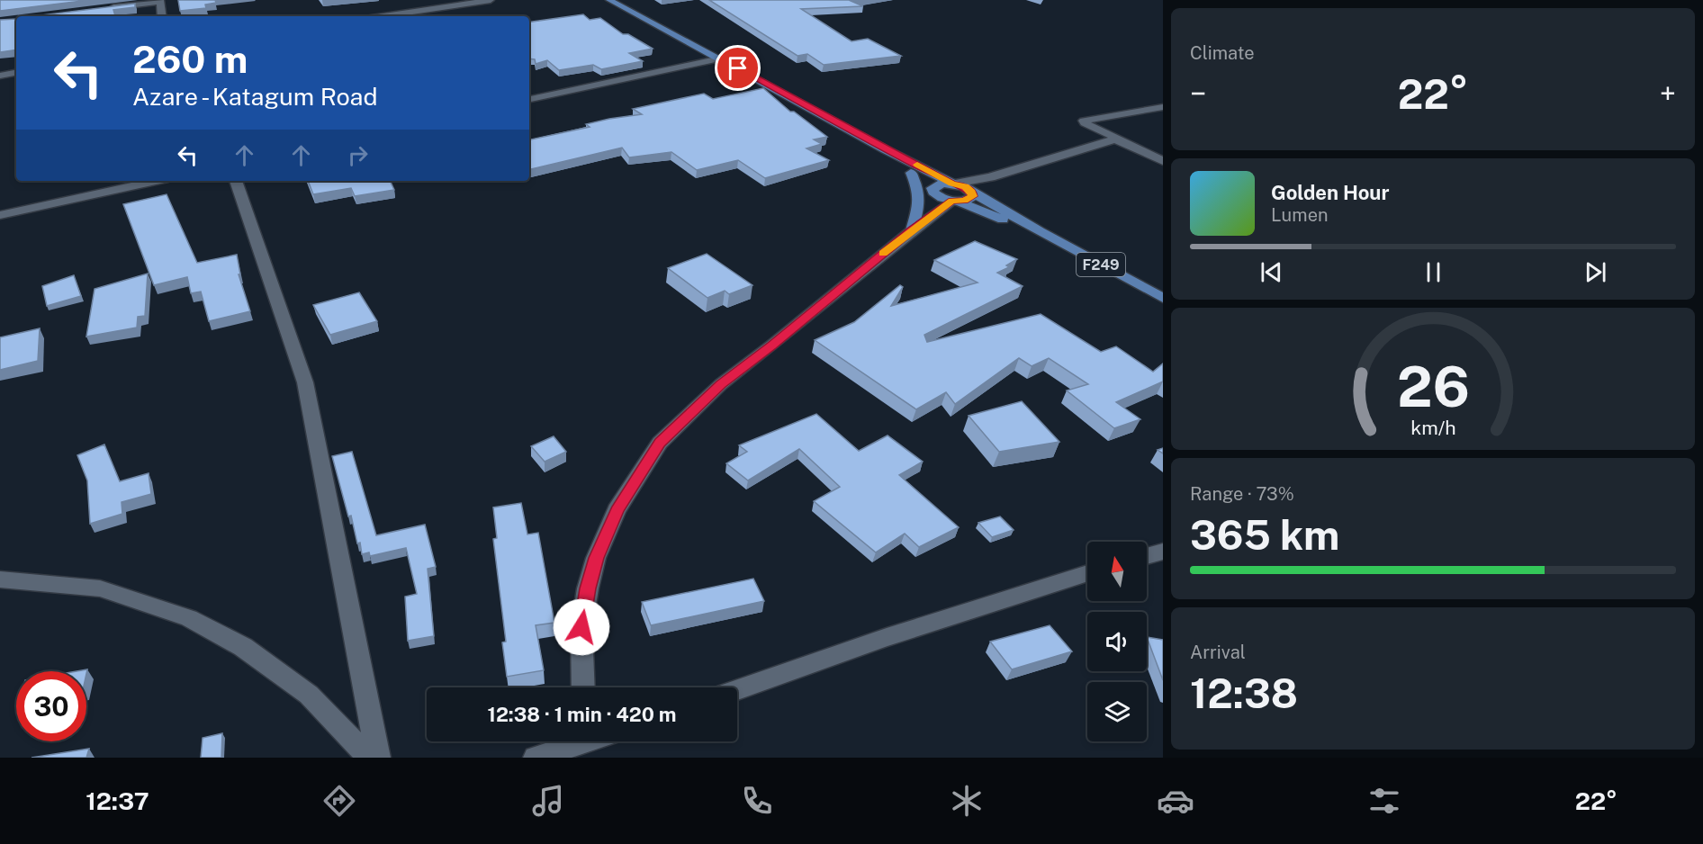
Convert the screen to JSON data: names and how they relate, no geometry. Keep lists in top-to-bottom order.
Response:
{
  "streets": {
    "main road": ["F249"]
  },
  "north": "top",
  "page": {
    "tile": [
      "Climate",
      ["Range · 73%", "365 km"],
      ["Arrival", "12:38"]
    ],
    "turn": ["260 m", "Azare - Katagum Road"],
    "heat": ["−", "22°", "+"],
    "song": ["Golden Hour", "Lumen"],
    "limit": "30",
    "trip": "12:38 · 1 min · 420 m",
    "tabs": ["12:37", "22°"],
    "gauge": ["26", "km/h"]
  }
}
